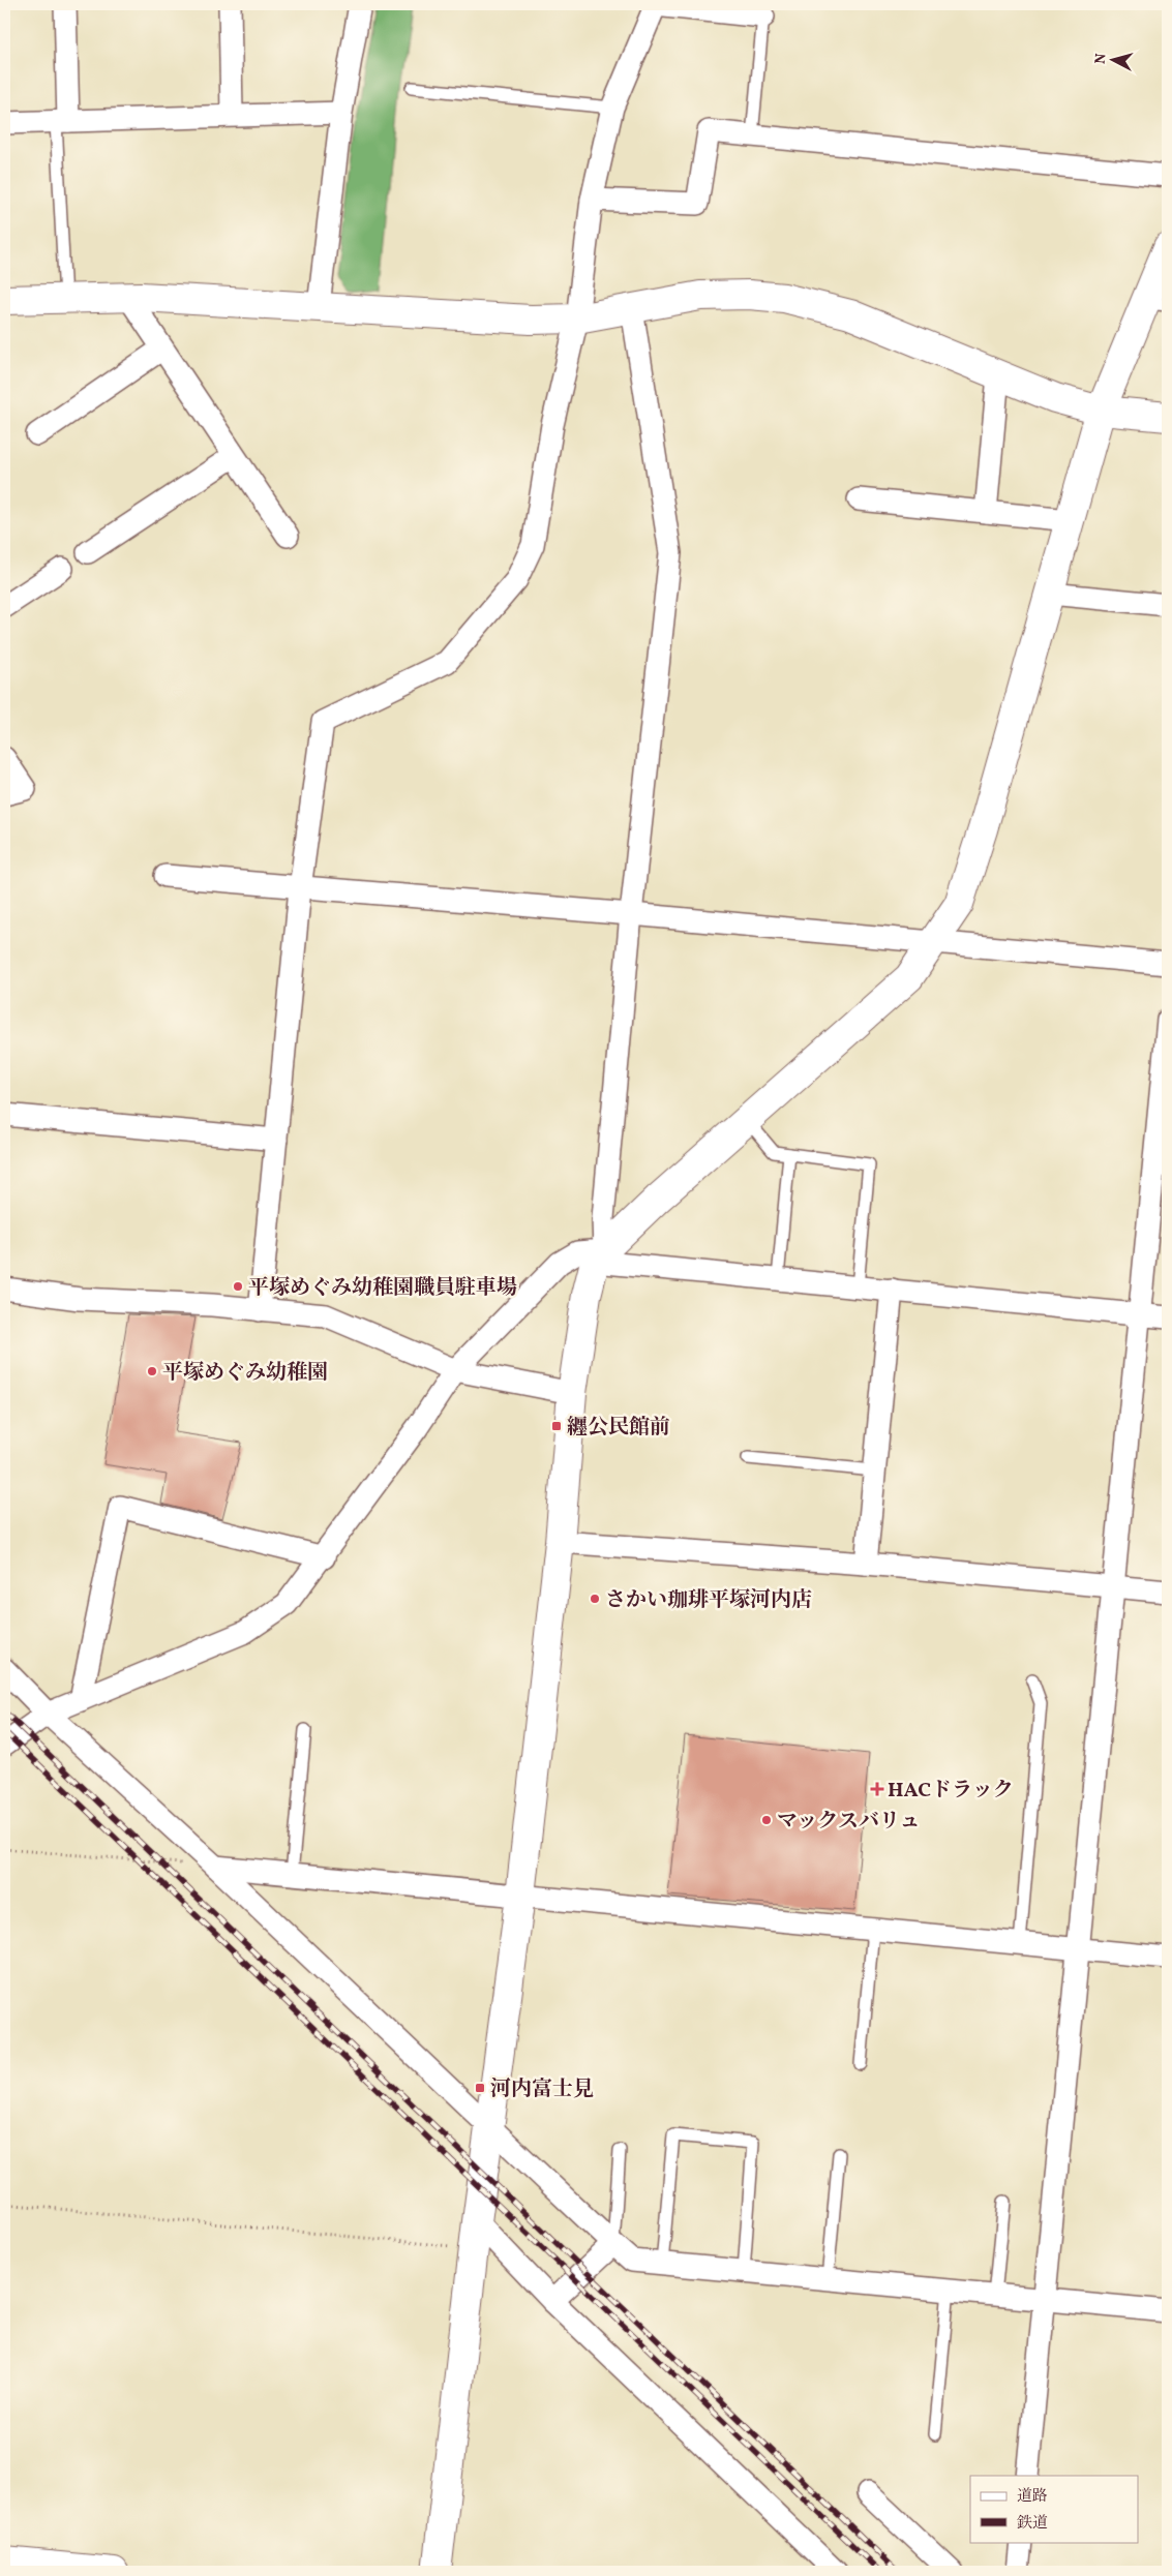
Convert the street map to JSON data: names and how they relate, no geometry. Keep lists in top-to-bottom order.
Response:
{
  "places": {
    "other": [
      "平塚めぐみ幼稚園職員駐車場",
      "平塚めぐみ幼稚園",
      "さかい珈琲平塚河内店",
      "マックスバリュ"
    ],
    "transit": ["纒公民館前", "河内富士見"],
    "health": ["HACドラック"]
  },
  "legend": ["道路", "鉄道"],
  "north": "left"
}
